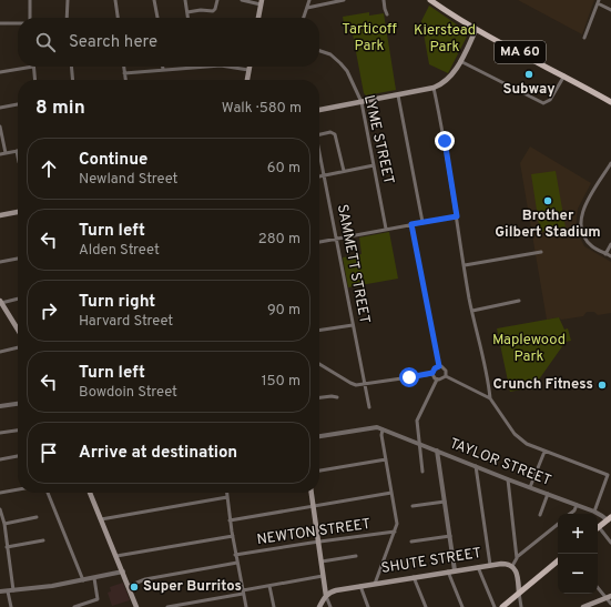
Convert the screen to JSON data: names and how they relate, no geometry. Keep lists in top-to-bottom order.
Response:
{
  "streets": {
    "main road": ["MA 60", "SHUTE STREET"],
    "street": [
      "LYME STREET",
      "SAMMETT STREET",
      "TAYLOR STREET",
      "NEWTON STREET"
    ]
  },
  "parks": ["Tarticoff Park", "Kierstead Park", "Maplewood Park"],
  "places": [
    "Subway",
    "Brother Gilbert Stadium",
    "Crunch Fitness",
    "Super Burritos"
  ],
  "page": {
    "search": "Search here",
    "heading": ["8 min", "Walk · 580 m"],
    "list": [
      ["Continue", "Newland Street", "60 m"],
      ["Turn left", "Alden Street", "280 m"],
      ["Turn right", "Harvard Street", "90 m"],
      ["Turn left", "Bowdoin Street", "150 m"],
      "Arrive at destination"
    ],
    "map_buttons": ["+", "−"]
  }
}
